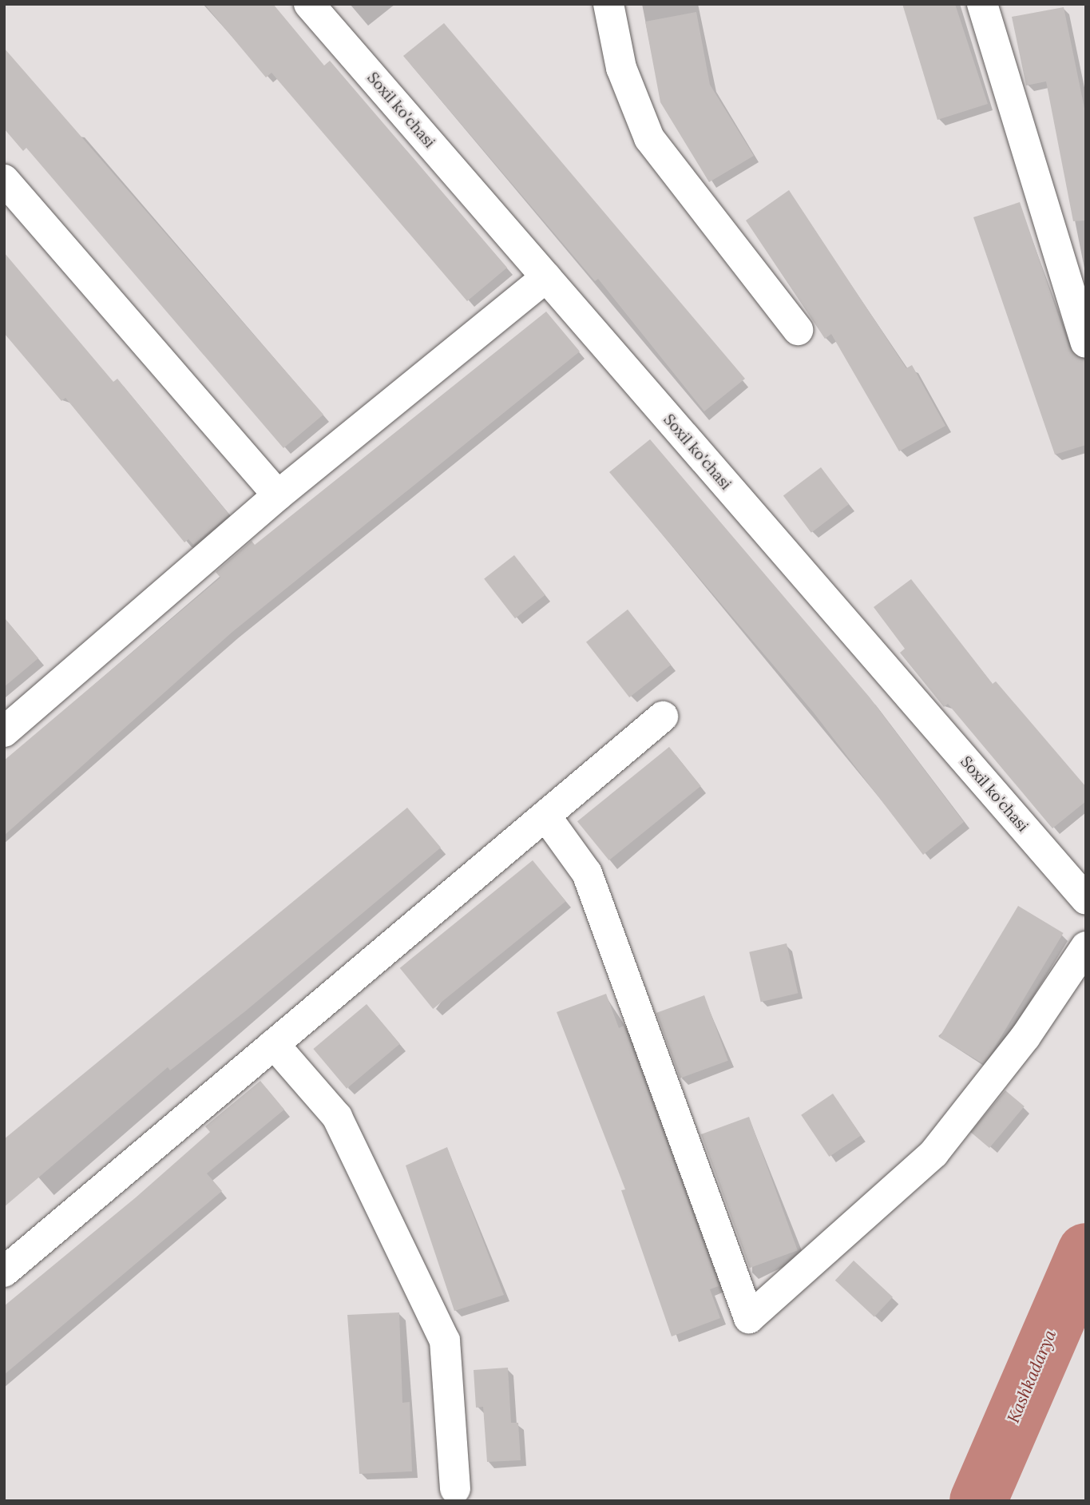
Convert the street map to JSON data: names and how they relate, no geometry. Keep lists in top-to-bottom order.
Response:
{
  "streets": {
    "street": ["Soxil ko'chasi"]
  },
  "water": ["Kashkadarya"]
}
